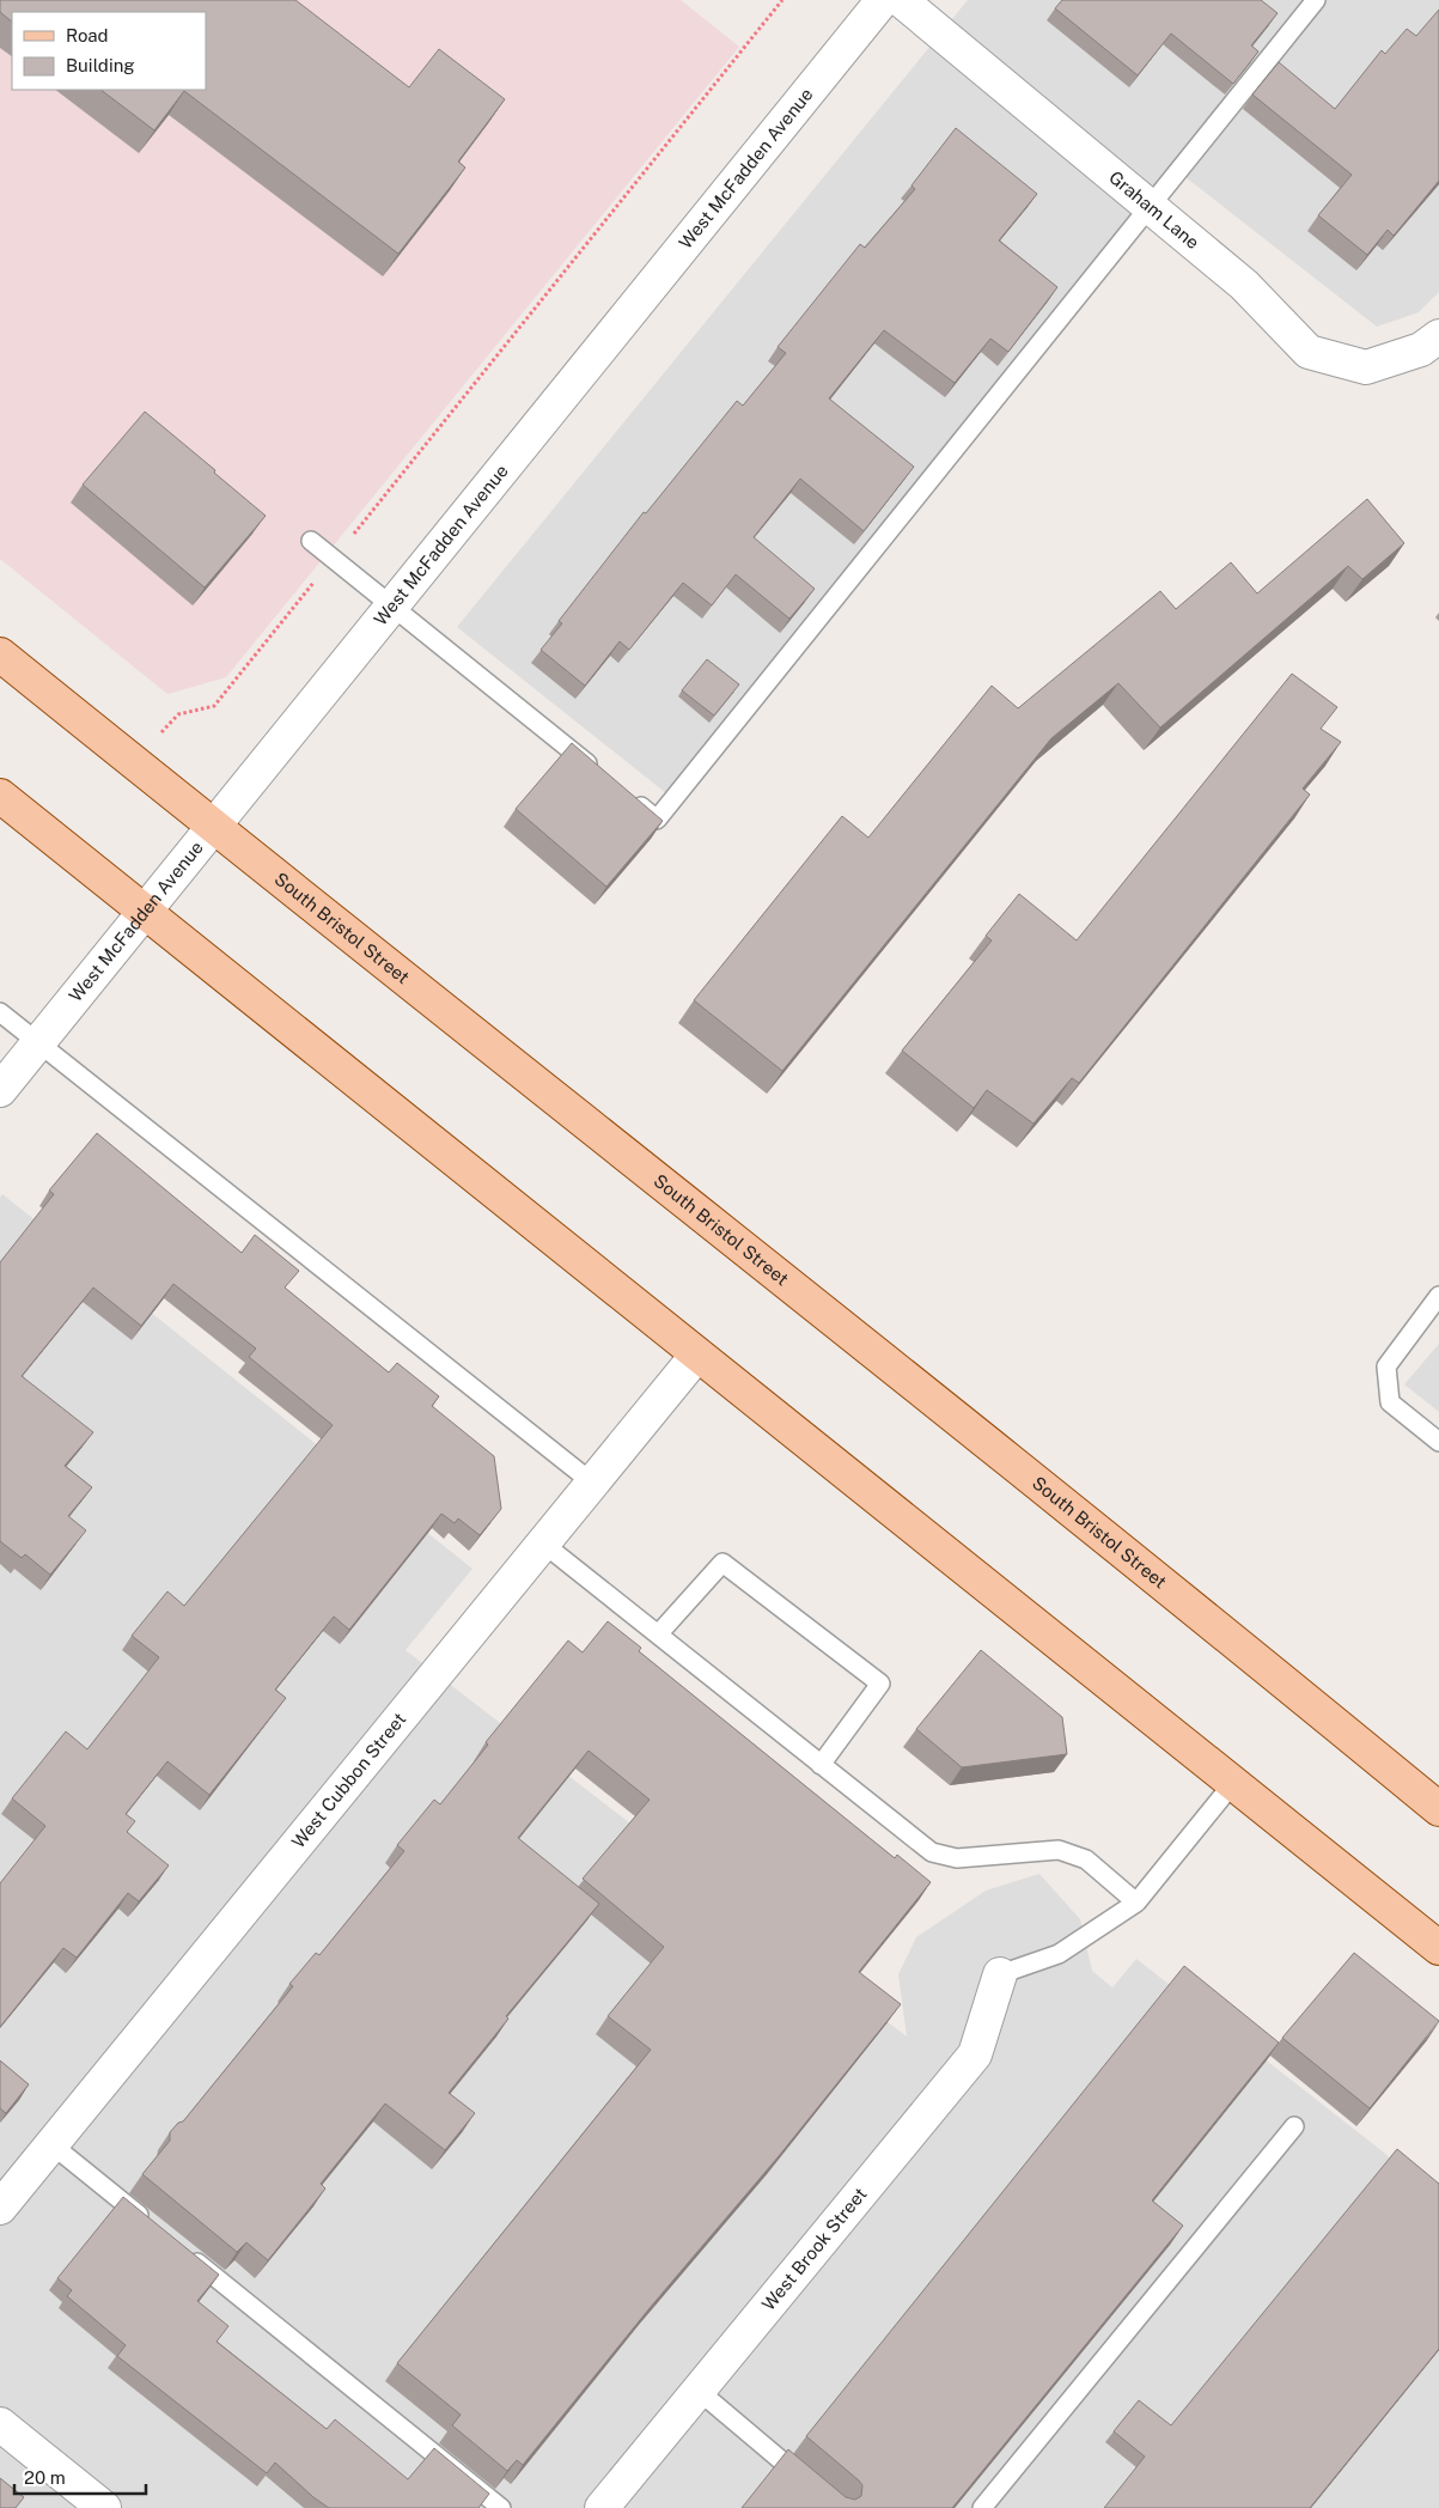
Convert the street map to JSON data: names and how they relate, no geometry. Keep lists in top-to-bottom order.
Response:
{
  "streets": {
    "main road": ["South Bristol Street"],
    "street": [
      "West McFadden Avenue",
      "Graham Lane",
      "West Cubbon Street",
      "West Brook Street"
    ]
  },
  "crossings": [
    ["West McFadden Avenue", "South Bristol Street"]
  ],
  "legend": ["Road", "Building"],
  "scale_bar": "20 m"
}
